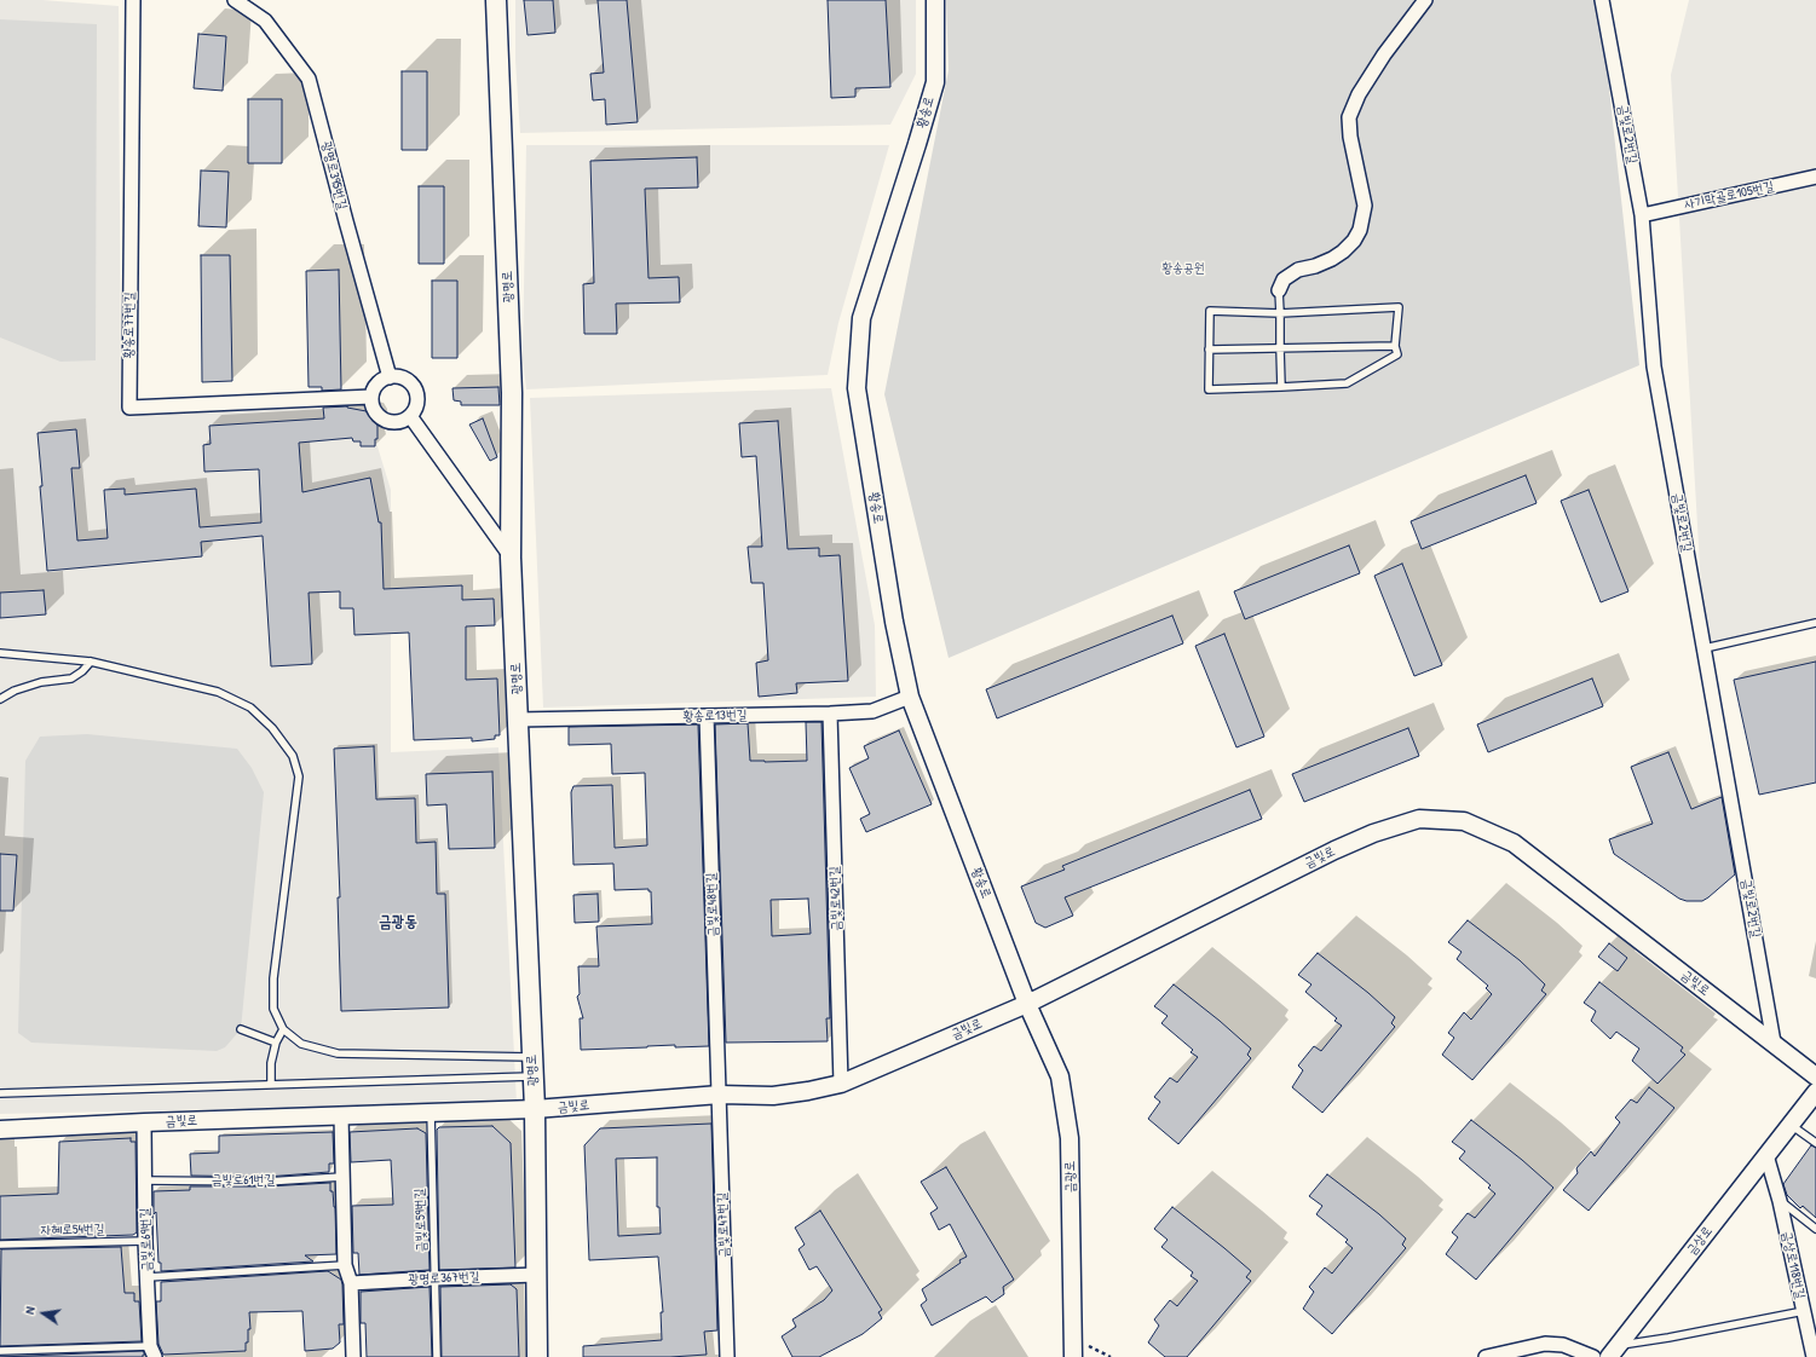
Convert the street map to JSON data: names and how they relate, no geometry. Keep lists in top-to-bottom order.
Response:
{
  "streets": {
    "main road": ["광명로"],
    "street": [
      "황송로",
      "금빛로2번길",
      "광명로395번길",
      "사기막골로105번길",
      "황송로77번길",
      "황송로13번길",
      "금빛로",
      "금빛로42번길",
      "금빛로48번길",
      "금광로",
      "금빛로47번길",
      "금빛로69번길",
      "금상로",
      "금상로118번길",
      "광명로367번길"
    ],
    "lane": ["금빛로61번길", "금빛로59번길", "자혜로54번길"]
  },
  "crossings": [
    ["황송로", "황송로13번길"],
    ["황송로", "금빛로"],
    ["황송로", "금광로"],
    ["금빛로2번길", "사기막골로105번길"],
    ["금빛로2번길", "금빛로"],
    ["광명로395번길", "황송로77번길"],
    ["광명로", "황송로13번길"],
    ["광명로", "금빛로"],
    ["광명로", "광명로367번길"],
    ["황송로13번길", "금빛로42번길"],
    ["황송로13번길", "금빛로48번길"],
    ["금빛로", "금빛로42번길"],
    ["금빛로", "금빛로48번길"],
    ["금빛로", "금광로"],
    ["금빛로", "금빛로59번길"],
    ["금빛로", "금빛로47번길"],
    ["금빛로", "금빛로69번길"],
    ["금빛로48번길", "금빛로47번길"],
    ["금빛로61번길", "금빛로69번길"],
    ["금빛로59번길", "광명로367번길"],
    ["자혜로54번길", "금빛로69번길"],
    ["금상로", "금상로118번길"]
  ],
  "districts": ["금광동"],
  "parks": ["황송공원"],
  "north": "left"
}
